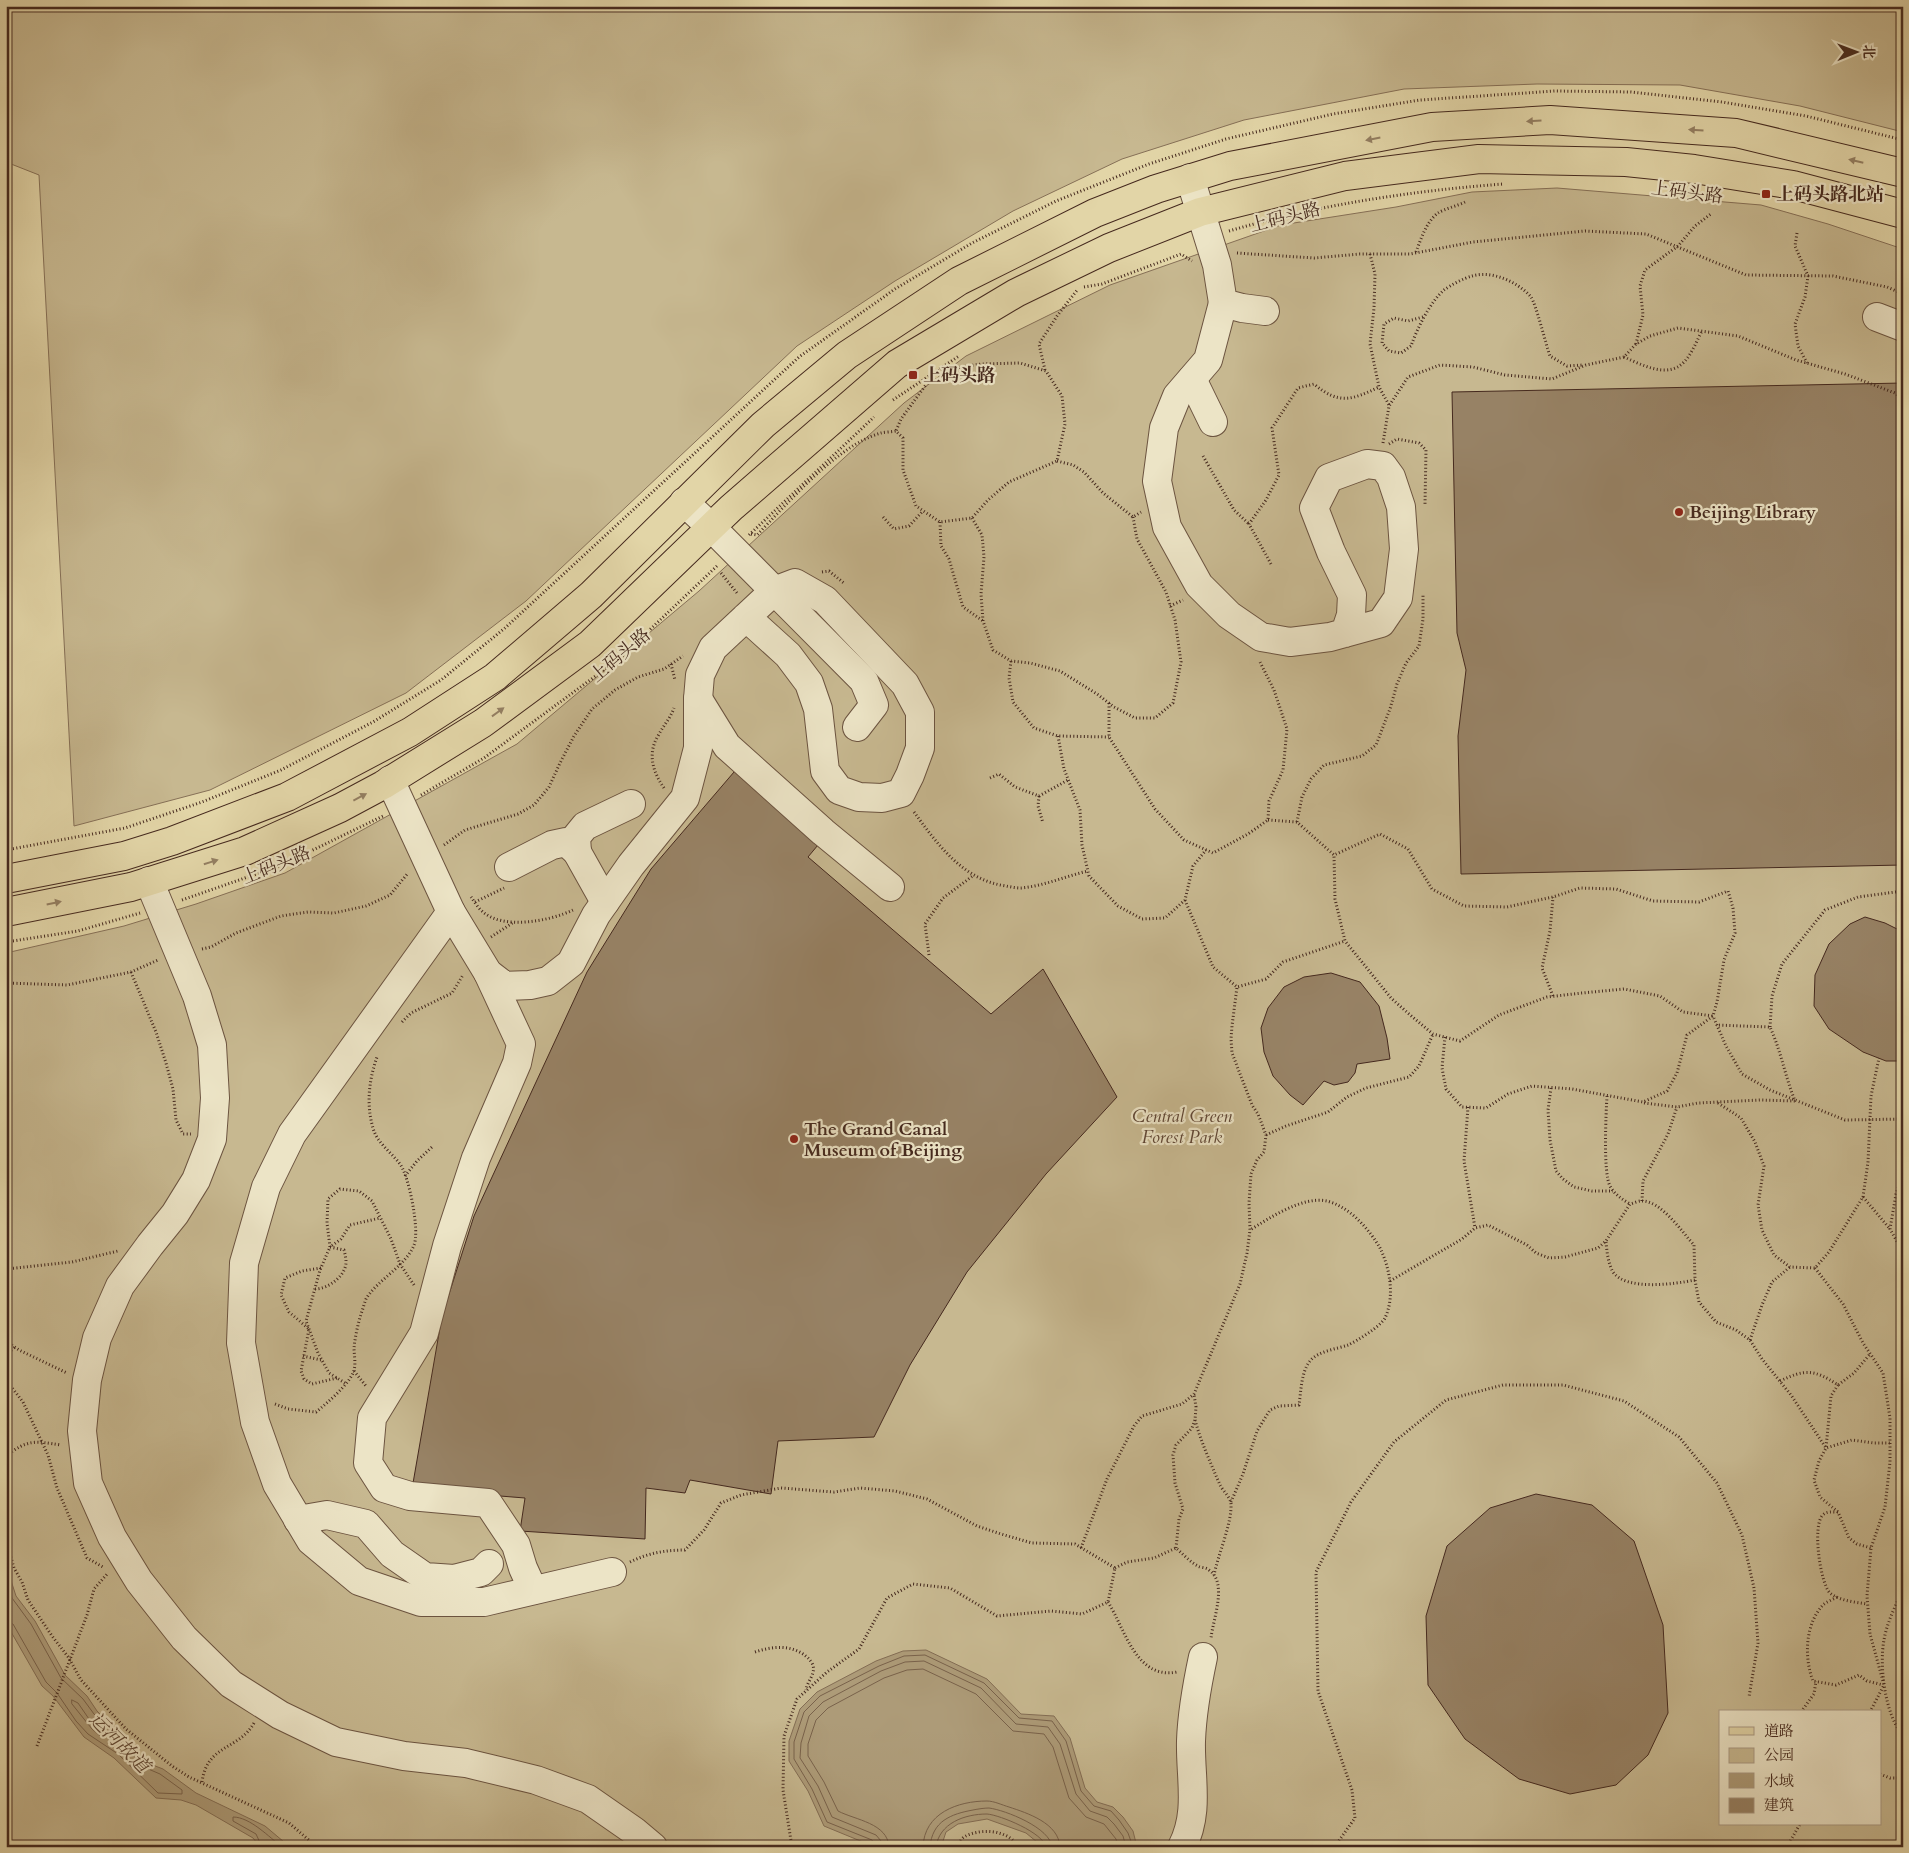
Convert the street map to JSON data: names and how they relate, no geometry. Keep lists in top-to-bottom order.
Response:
{
  "streets": {
    "main road": ["上码头路"]
  },
  "water": ["运河故道"],
  "parks": ["Central Green Forest Park"],
  "places": {
    "transit": ["上码头路北站", "上码头路"],
    "other": ["Beijing Library", "The Grand Canal Museum of Beijing"]
  },
  "legend": [
    "道路",
    "公园",
    "水域",
    "建筑"
  ],
  "north": "right"
}
